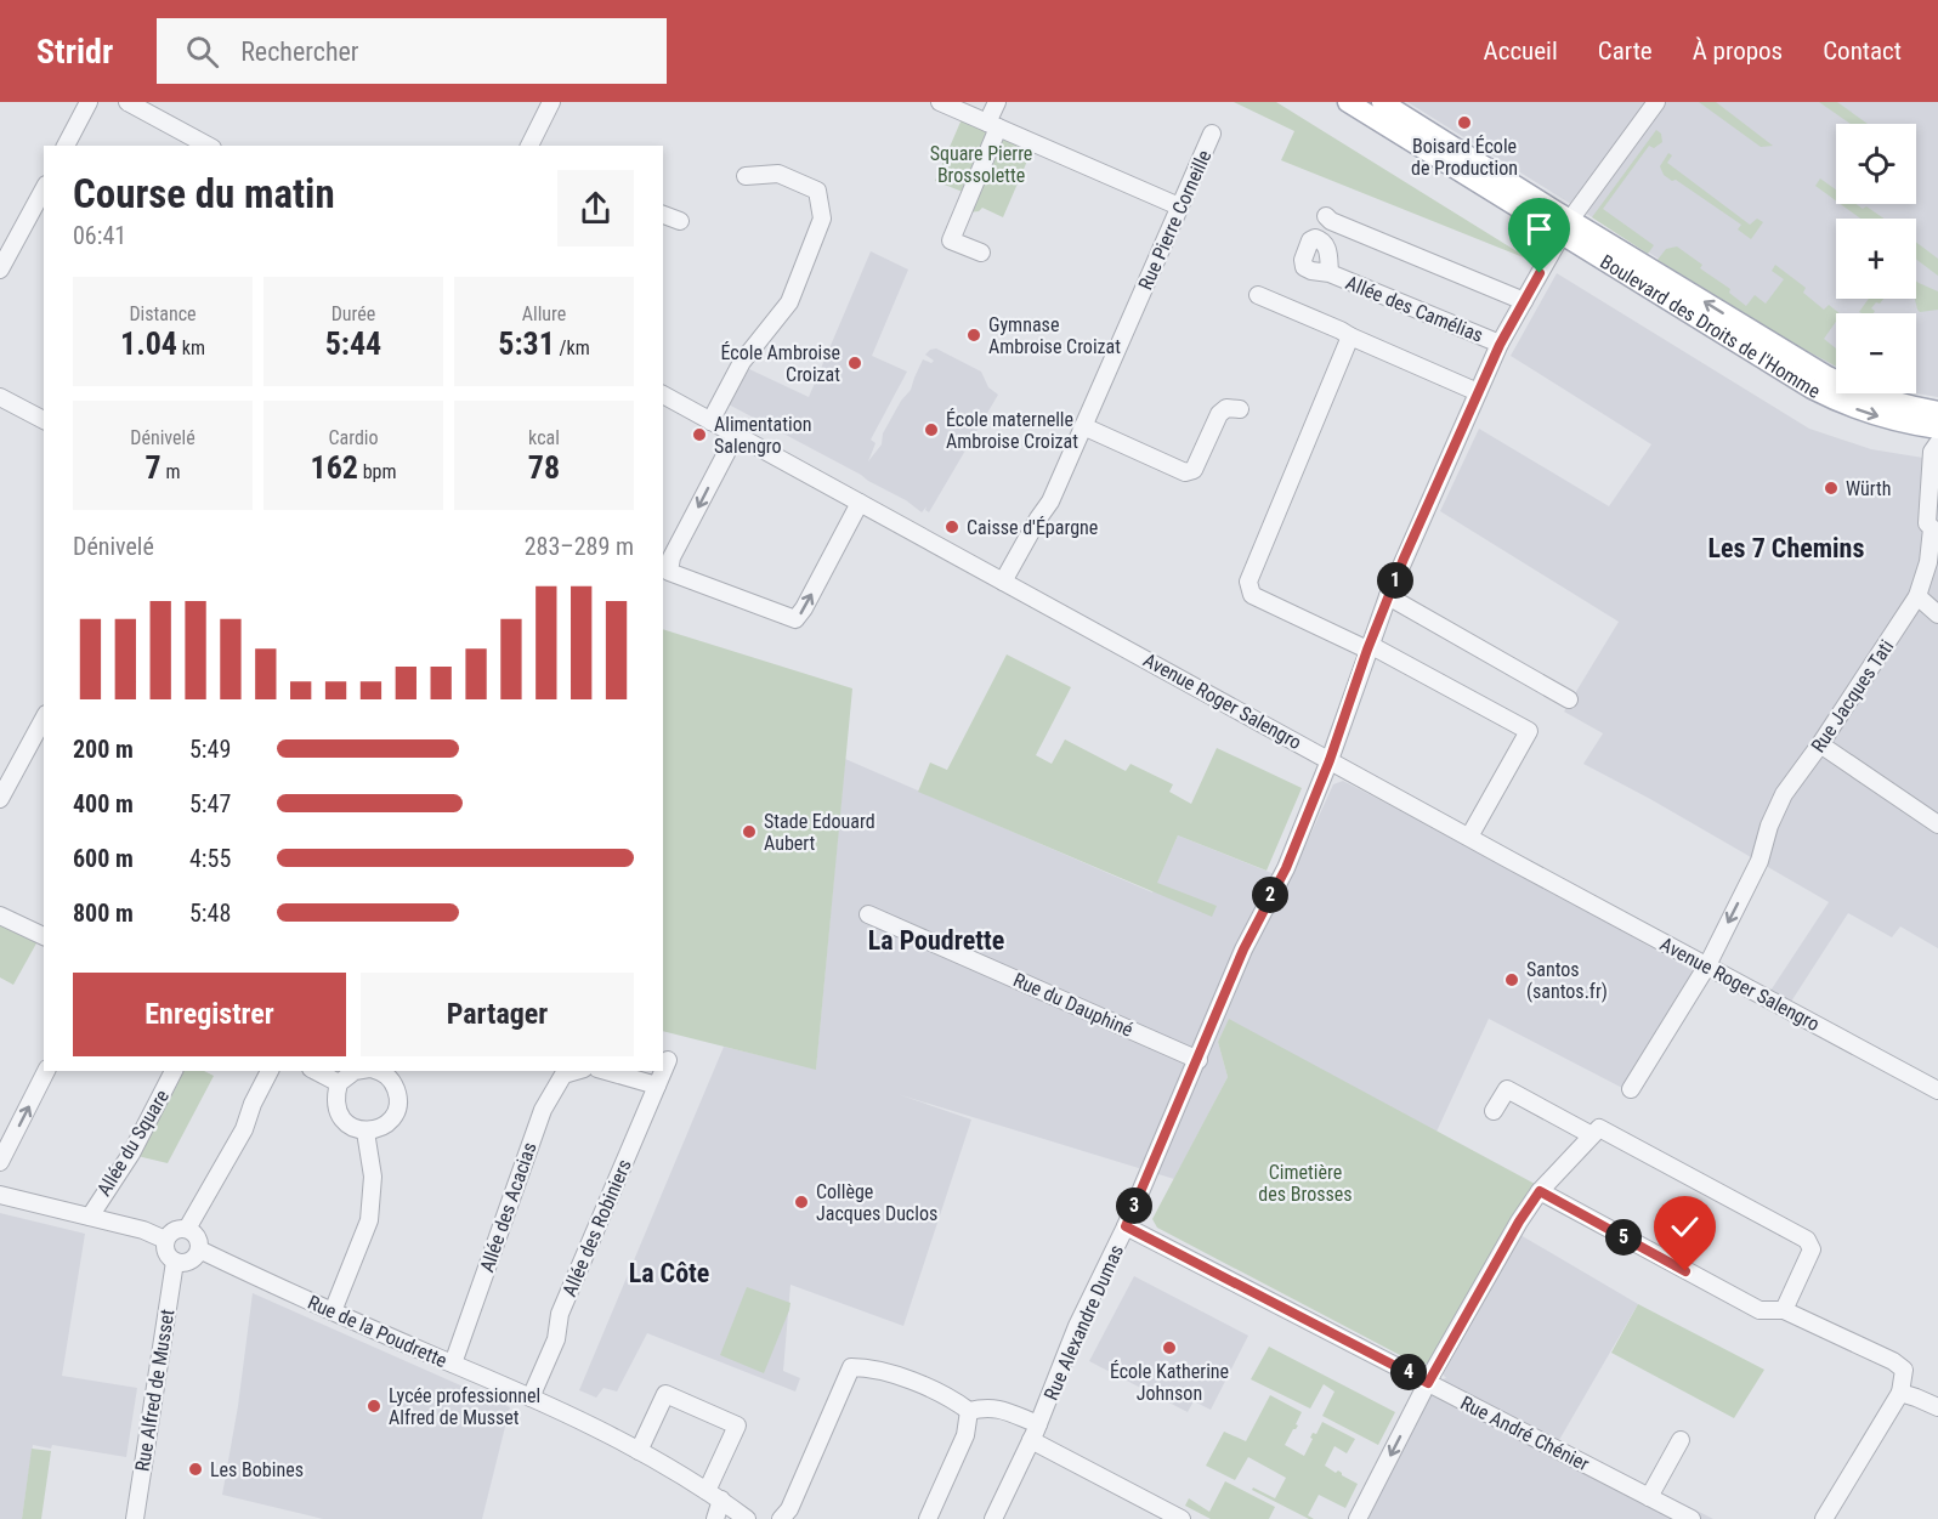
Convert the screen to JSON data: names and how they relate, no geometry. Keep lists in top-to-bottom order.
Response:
{
  "streets": {
    "main road": ["Boulevard des Droits de l'Homme"],
    "street": [
      "Rue Pierre Corneille",
      "Allée des Camélias",
      "Rue Jacques Tati",
      "Avenue Roger Salengro",
      "Rue du Dauphiné",
      "Allée du Square",
      "Allée des Acacias",
      "Allée des Robiniers",
      "Rue Alexandre Dumas",
      "Rue de la Poudrette",
      "Rue Alfred de Musset",
      "Rue André Chénier"
    ]
  },
  "crossings": [
    ["Rue Pierre Corneille", "Avenue Roger Salengro"],
    ["Allée des Camélias", "Rue Alexandre Dumas"],
    ["Boulevard des Droits de l'Homme", "Rue Alexandre Dumas"],
    ["Rue Jacques Tati", "Avenue Roger Salengro"],
    ["Avenue Roger Salengro", "Rue Alexandre Dumas"],
    ["Rue du Dauphiné", "Rue Alexandre Dumas"],
    ["Allée des Acacias", "Rue de la Poudrette"],
    ["Allée des Robiniers", "Rue de la Poudrette"],
    ["Rue Alexandre Dumas", "Rue André Chénier"],
    ["Rue de la Poudrette", "Rue Alfred de Musset"]
  ],
  "districts": ["Les 7 Chemins", "La Poudrette", "La Côte"],
  "parks": ["Square Pierre Brossolette", "Cimetière des Brosses"],
  "places": [
    "Boisard École de Production",
    "Gymnase Ambroise Croizat",
    "École Ambroise Croizat",
    "École maternelle Ambroise Croizat",
    "Alimentation Salengro",
    "Würth",
    "Caisse d'Épargne",
    "Stade Edouard Aubert",
    "Santos (santos.fr)",
    "Collège Jacques Duclos",
    "École Katherine Johnson",
    "Lycée professionnel Alfred de Musset",
    "Les Bobines"
  ],
  "page": {
    "header": "Stridr",
    "search": "Rechercher",
    "nav": [
      "Accueil",
      "Carte",
      "À propos",
      "Contact"
    ],
    "map_buttons": ["+", "−"],
    "heading": ["Course du matin", "06:41"],
    "stats": [
      ["Distance", "1.04 km"],
      ["Durée", "5:44"],
      ["Allure", "5:31 /km"],
      ["Dénivelé", "7 m"],
      ["Cardio", "162 bpm"],
      ["kcal", "78"]
    ],
    "chart": ["Dénivelé", "283–289 m"],
    "pins": [
      "1",
      "2",
      "3",
      "5",
      "4"
    ],
    "list": [
      {
        "name": "200 m",
        "note": "5:49"
      },
      {
        "name": "400 m",
        "note": "5:47"
      },
      {
        "name": "600 m",
        "note": "4:55"
      },
      {
        "name": "800 m",
        "note": "5:48"
      }
    ],
    "buttons": ["Enregistrer", "Partager"]
  }
}
